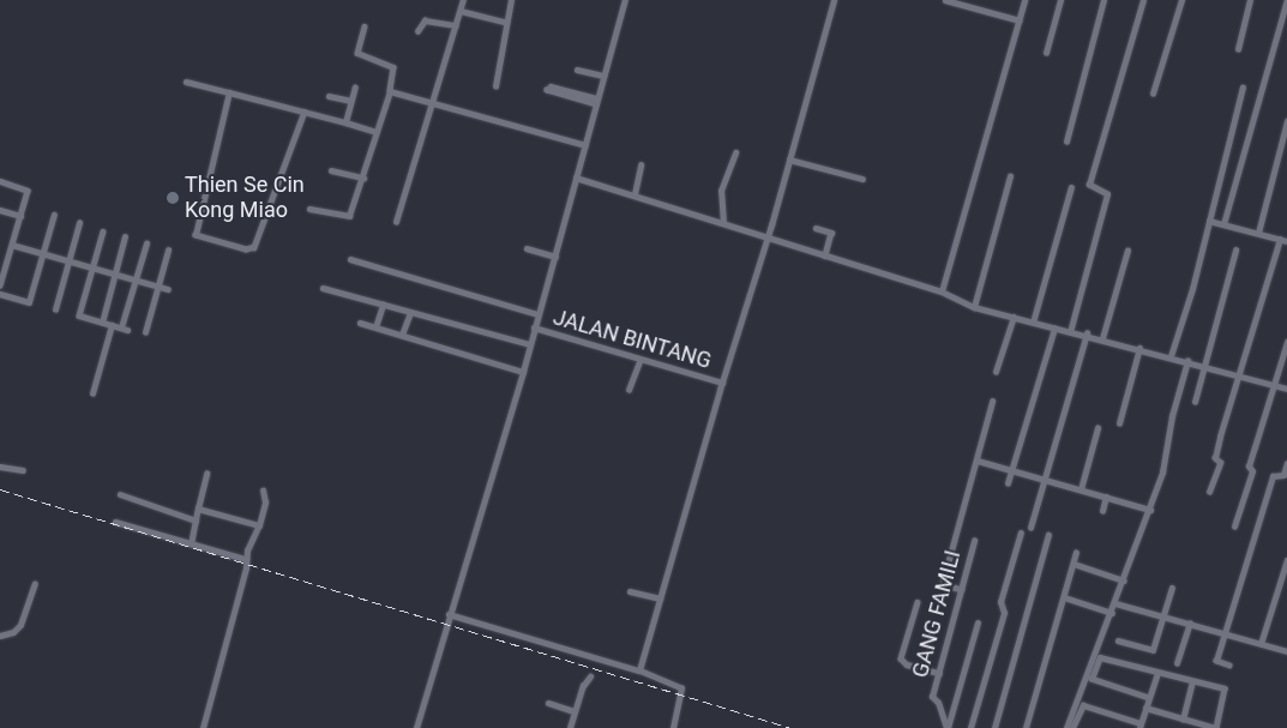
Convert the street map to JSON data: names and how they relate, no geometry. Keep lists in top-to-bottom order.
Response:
{
  "streets": {
    "street": ["JALAN BINTANG", "GANG FAMILI"]
  },
  "places": ["Thien Se Cin Kong Miao"]
}
